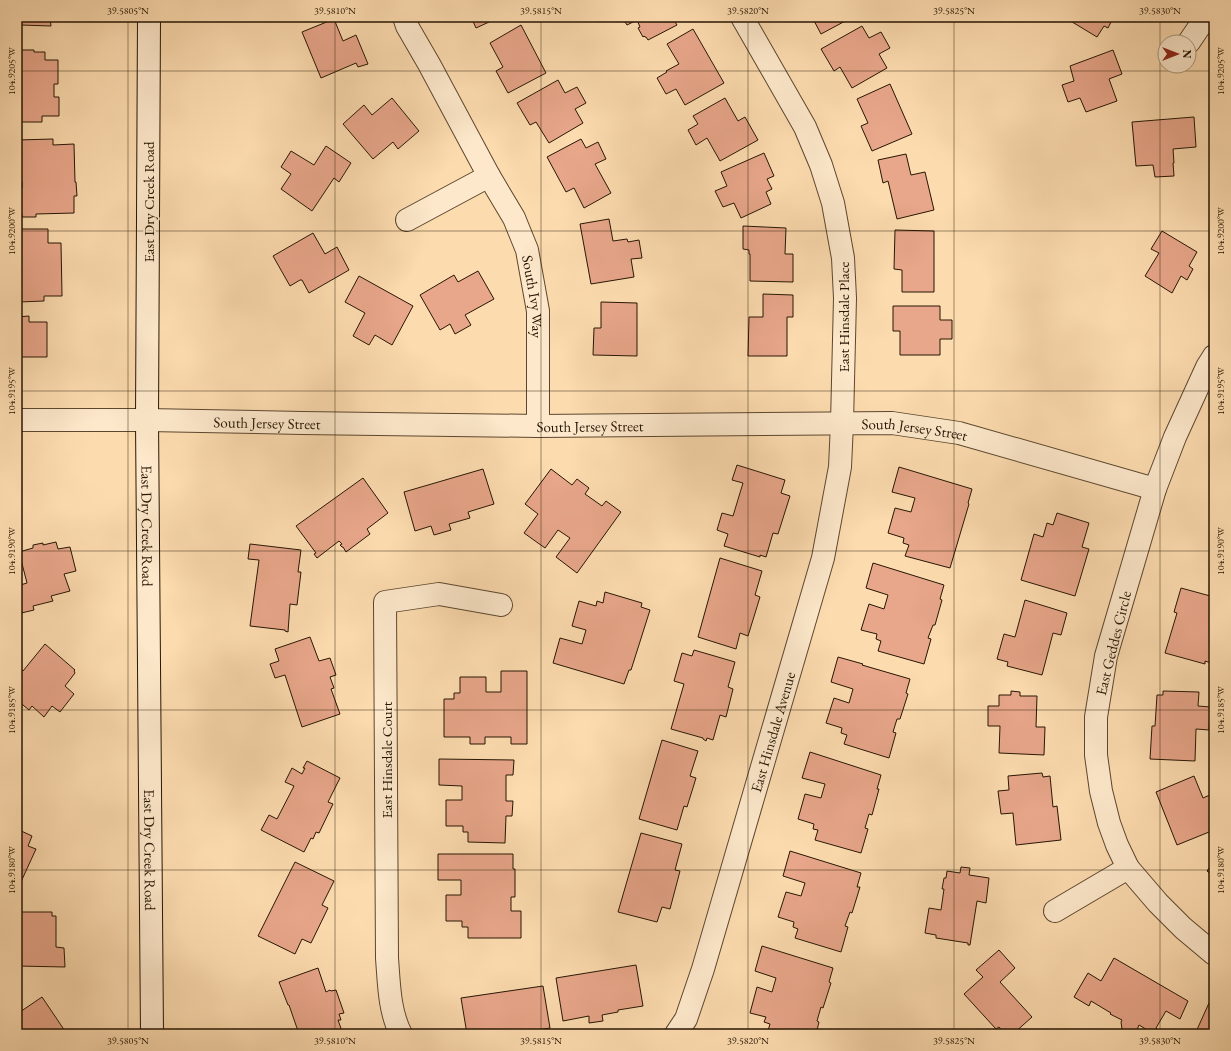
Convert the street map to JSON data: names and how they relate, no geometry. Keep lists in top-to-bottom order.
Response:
{
  "streets": {
    "street": [
      "East Dry Creek Road",
      "South Ivy Way",
      "East Hinsdale Place",
      "South Jersey Street",
      "East Geddes Circle",
      "East Hinsdale Avenue",
      "East Hinsdale Court"
    ]
  },
  "crossings": [
    ["East Dry Creek Road", "South Jersey Street"],
    ["South Ivy Way", "South Jersey Street"],
    ["East Hinsdale Place", "South Jersey Street"],
    ["East Hinsdale Place", "East Hinsdale Avenue"],
    ["South Jersey Street", "East Geddes Circle"],
    ["South Jersey Street", "East Hinsdale Avenue"]
  ],
  "north": "right",
  "coordinates": [
    "39.5805°N",
    "39.5810°N",
    "39.5815°N",
    "39.5820°N",
    "39.5825°N",
    "39.5830°N",
    "104.9205°W",
    "104.9200°W",
    "104.9195°W",
    "104.9190°W",
    "104.9185°W",
    "104.9180°W"
  ]
}
